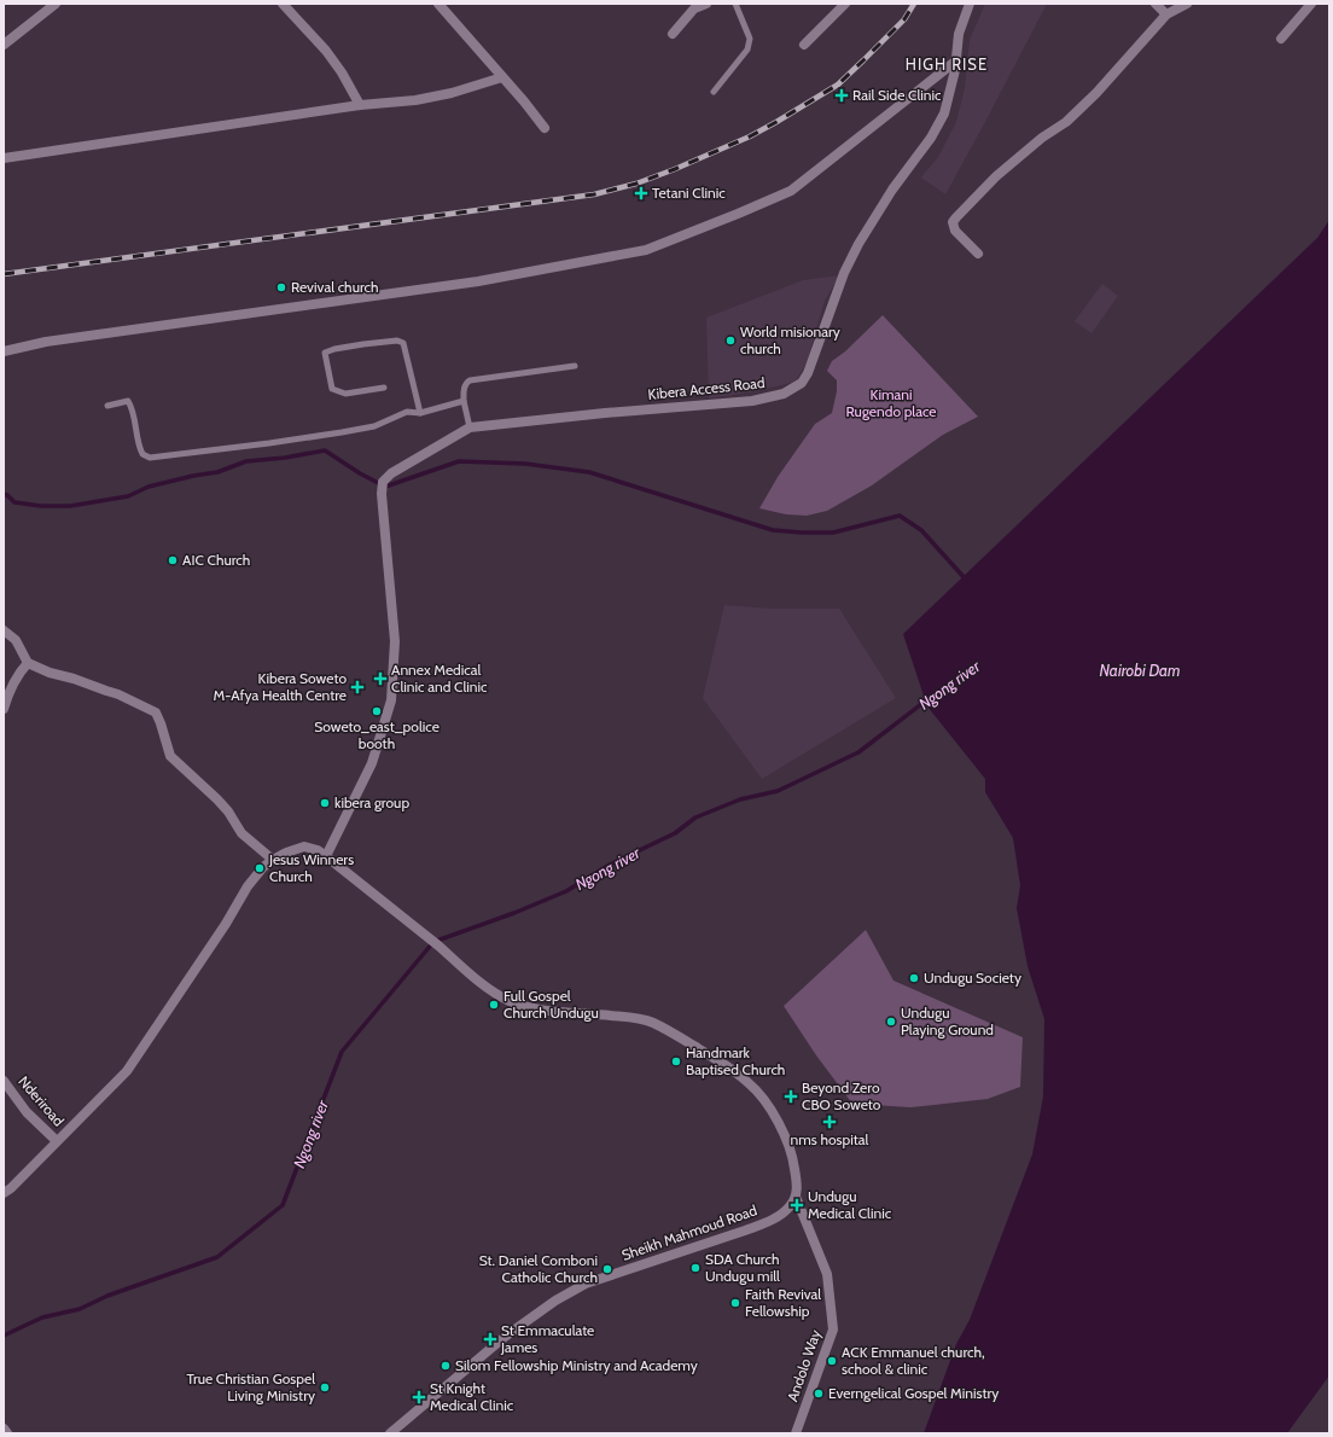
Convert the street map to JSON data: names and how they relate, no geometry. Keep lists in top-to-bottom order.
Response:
{
  "streets": {
    "street": [
      "Kibera Access Road",
      "Nderiroad",
      "Sheikh Mahmoud Road",
      "Andolo Way"
    ]
  },
  "crossings": [
    ["Sheikh Mahmoud Road", "Andolo Way"]
  ],
  "districts": ["HIGH RISE"],
  "water": ["Nairobi Dam", "Ngong river"],
  "parks": ["Kimani Rugendo place"],
  "places": {
    "health": [
      "Rail Side Clinic",
      "Tetani Clinic",
      "Annex Medical Clinic and Clinic",
      "Kibera Soweto M-Afya Health Centre",
      "Beyond Zero CBO Soweto",
      "nms hospital",
      "Undugu Medical Clinic",
      "St Emmaculate James",
      "St Knight Medical Clinic"
    ],
    "other": [
      "Revival church",
      "World misionary church",
      "AIC Church",
      "Soweto_east_police booth",
      "kibera group",
      "Jesus Winners Church",
      "Undugu Society",
      "Full Gospel Church Undugu",
      "Undugu Playing Ground",
      "Handmark Baptised Church",
      "SDA Church Undugu mill",
      "St. Daniel Comboni Catholic Church",
      "Faith Revival Fellowship",
      "ACK Emmanuel church, school & clinic",
      "Silom Fellowship Ministry and Academy",
      "True Christian Gospel Living Ministry",
      "Everngelical Gospel Ministry"
    ]
  }
}
